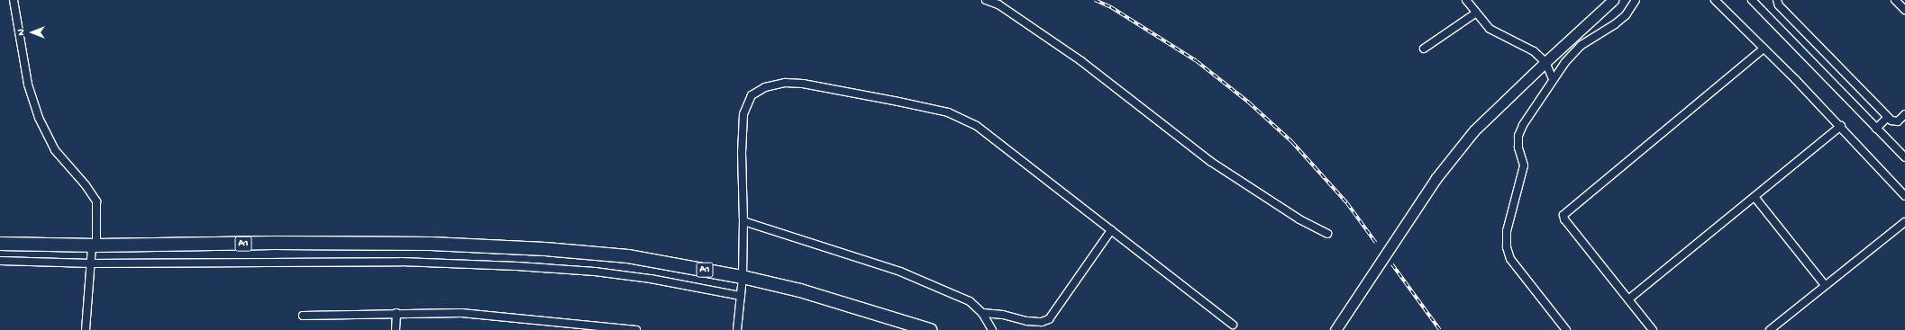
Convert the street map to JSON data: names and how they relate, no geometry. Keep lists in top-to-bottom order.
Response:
{
  "streets": {
    "highway": ["A1"]
  },
  "north": "left"
}
